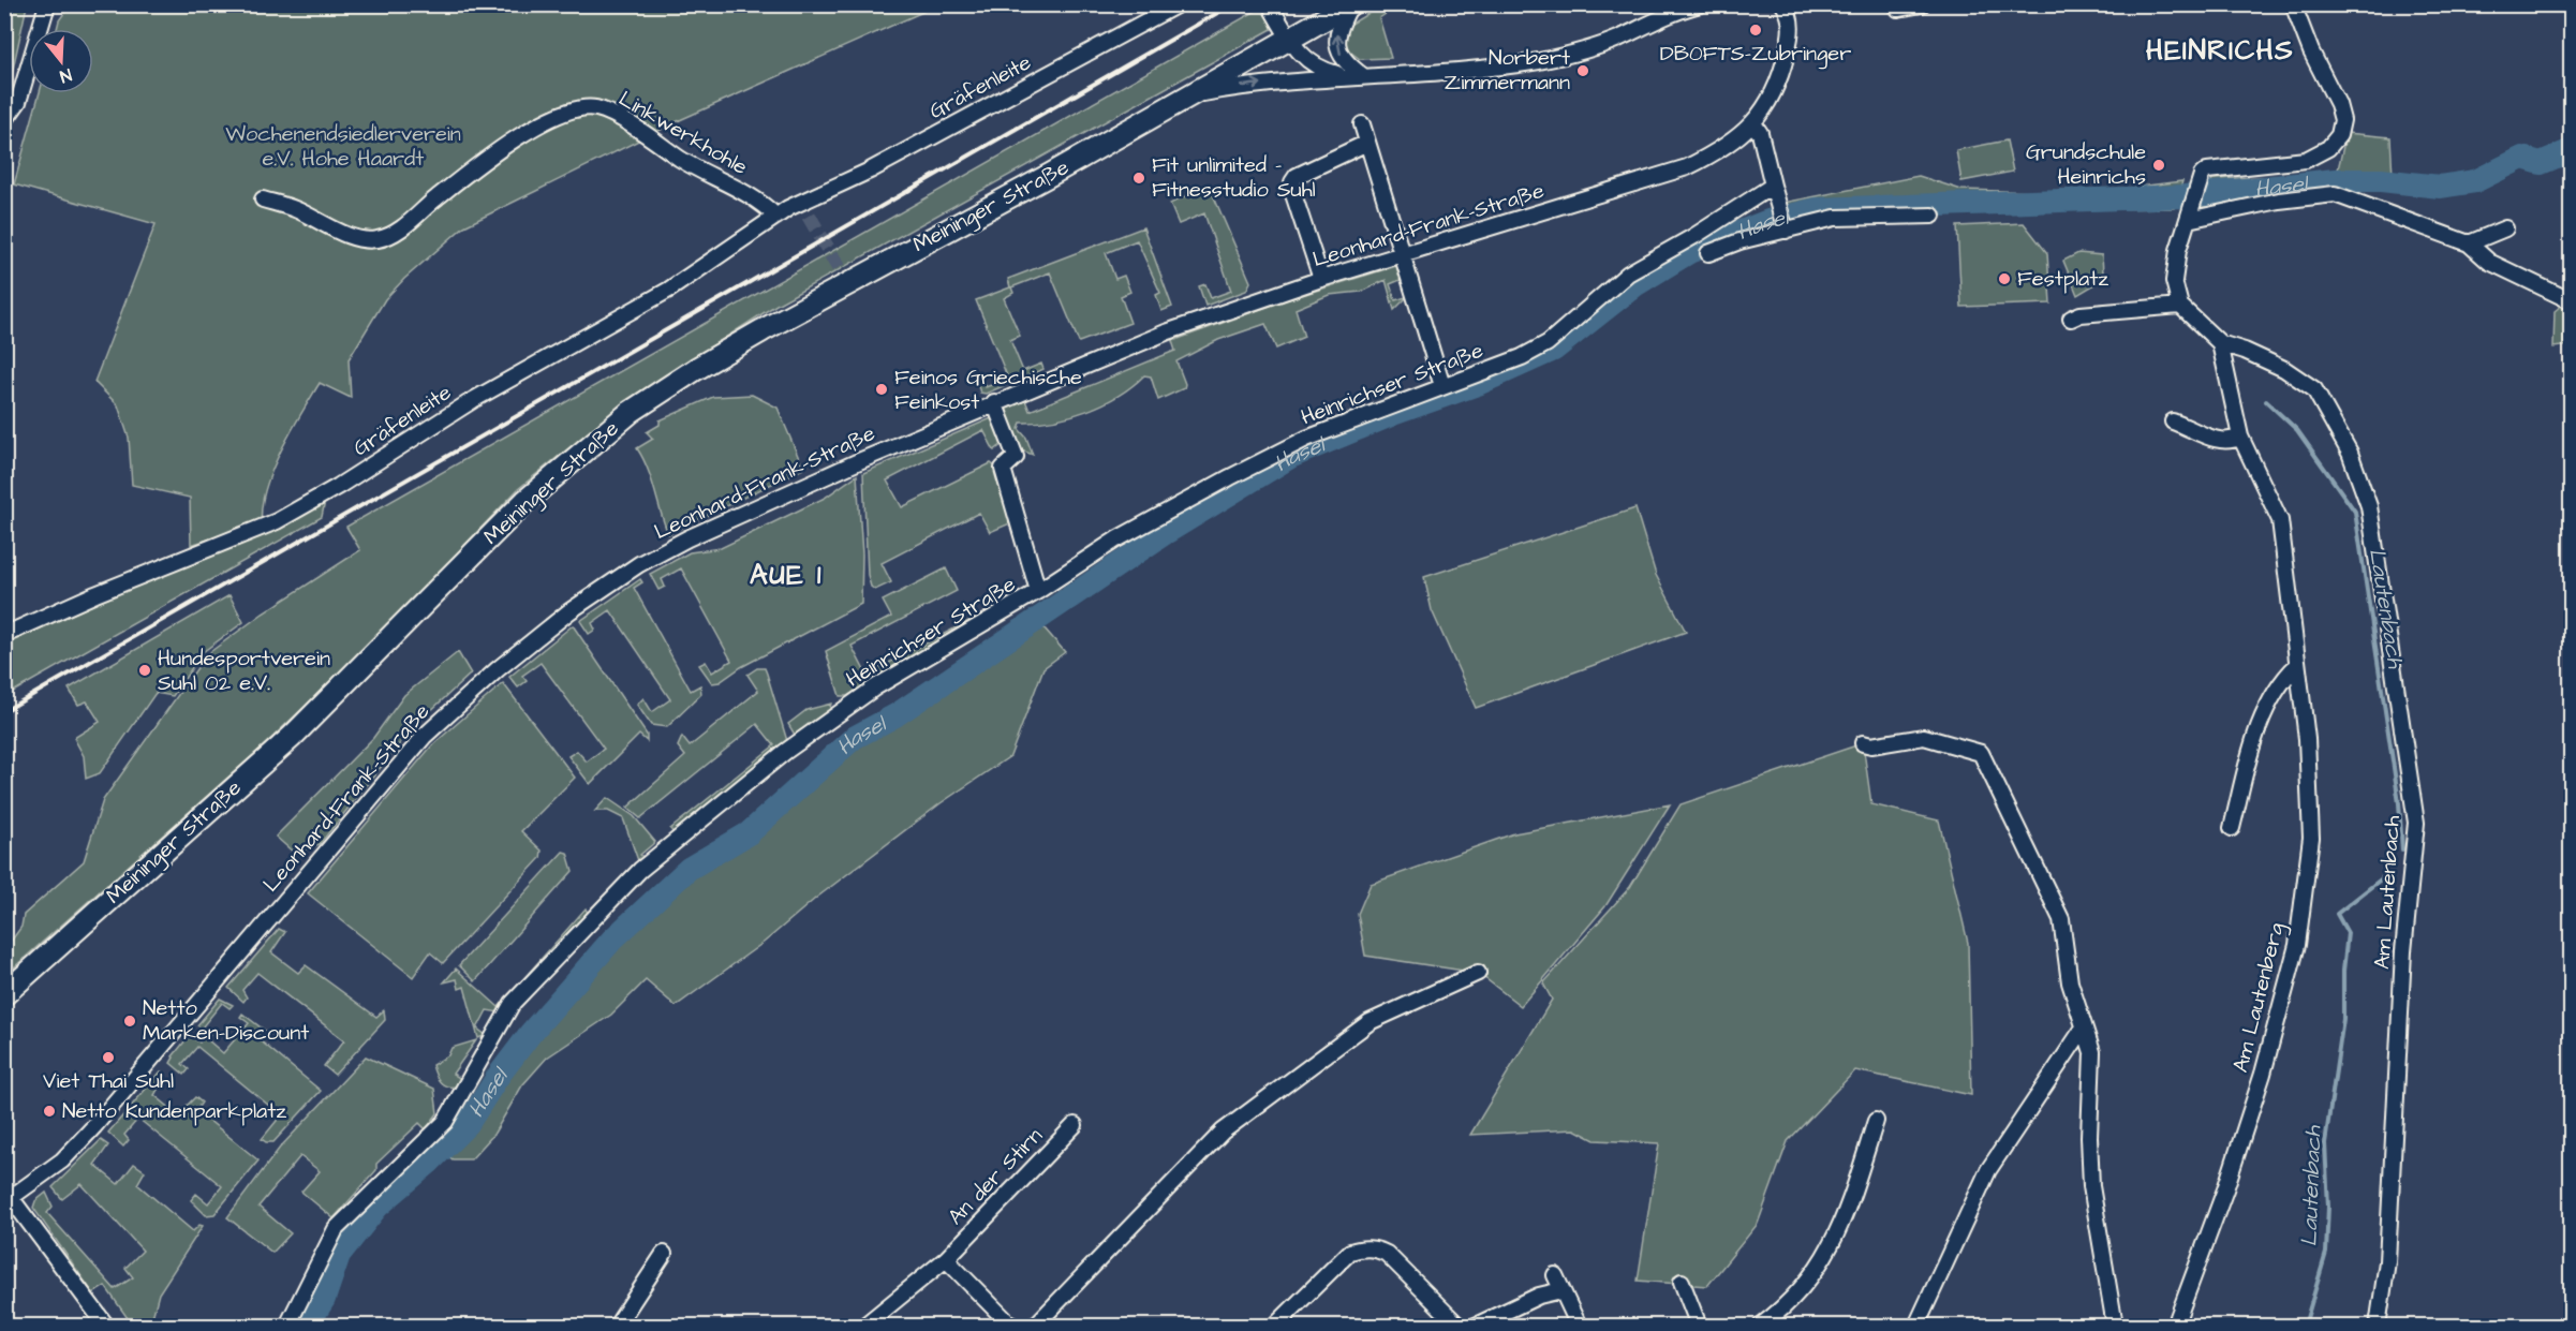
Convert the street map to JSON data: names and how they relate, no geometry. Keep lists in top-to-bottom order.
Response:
{
  "streets": {
    "main road": ["Meininger Straße"],
    "street": [
      "Gräfenleite",
      "Linkwerkhohle",
      "Leonhard-Frank-Straße",
      "Heinrichser Straße",
      "Am Lautenbach",
      "Am Lautenberg",
      "An der Stirn"
    ]
  },
  "crossings": [
    ["Gräfenleite", "Linkwerkhohle"],
    ["Am Lautenbach", "Am Lautenberg"]
  ],
  "districts": ["HEINRICHS", "AUE 1"],
  "water": ["Hasel", "Lautenbach"],
  "parks": ["Wochenendsiedlerverein e.V. Hohe Haardt"],
  "places": [
    "DB0FTS-Zubringer",
    "Norbert Zimmermann",
    "Grundschule Heinrichs",
    "Fit unlimited - Fitnesstudio Suhl",
    "Festplatz",
    "Feinos Griechische Feinkost",
    "Hundesportverein Suhl 02 e.V.",
    "Netto Marken-Discount",
    "Viet Thai Suhl",
    "Netto Kundenparkplatz"
  ],
  "north": "bottom"
}
